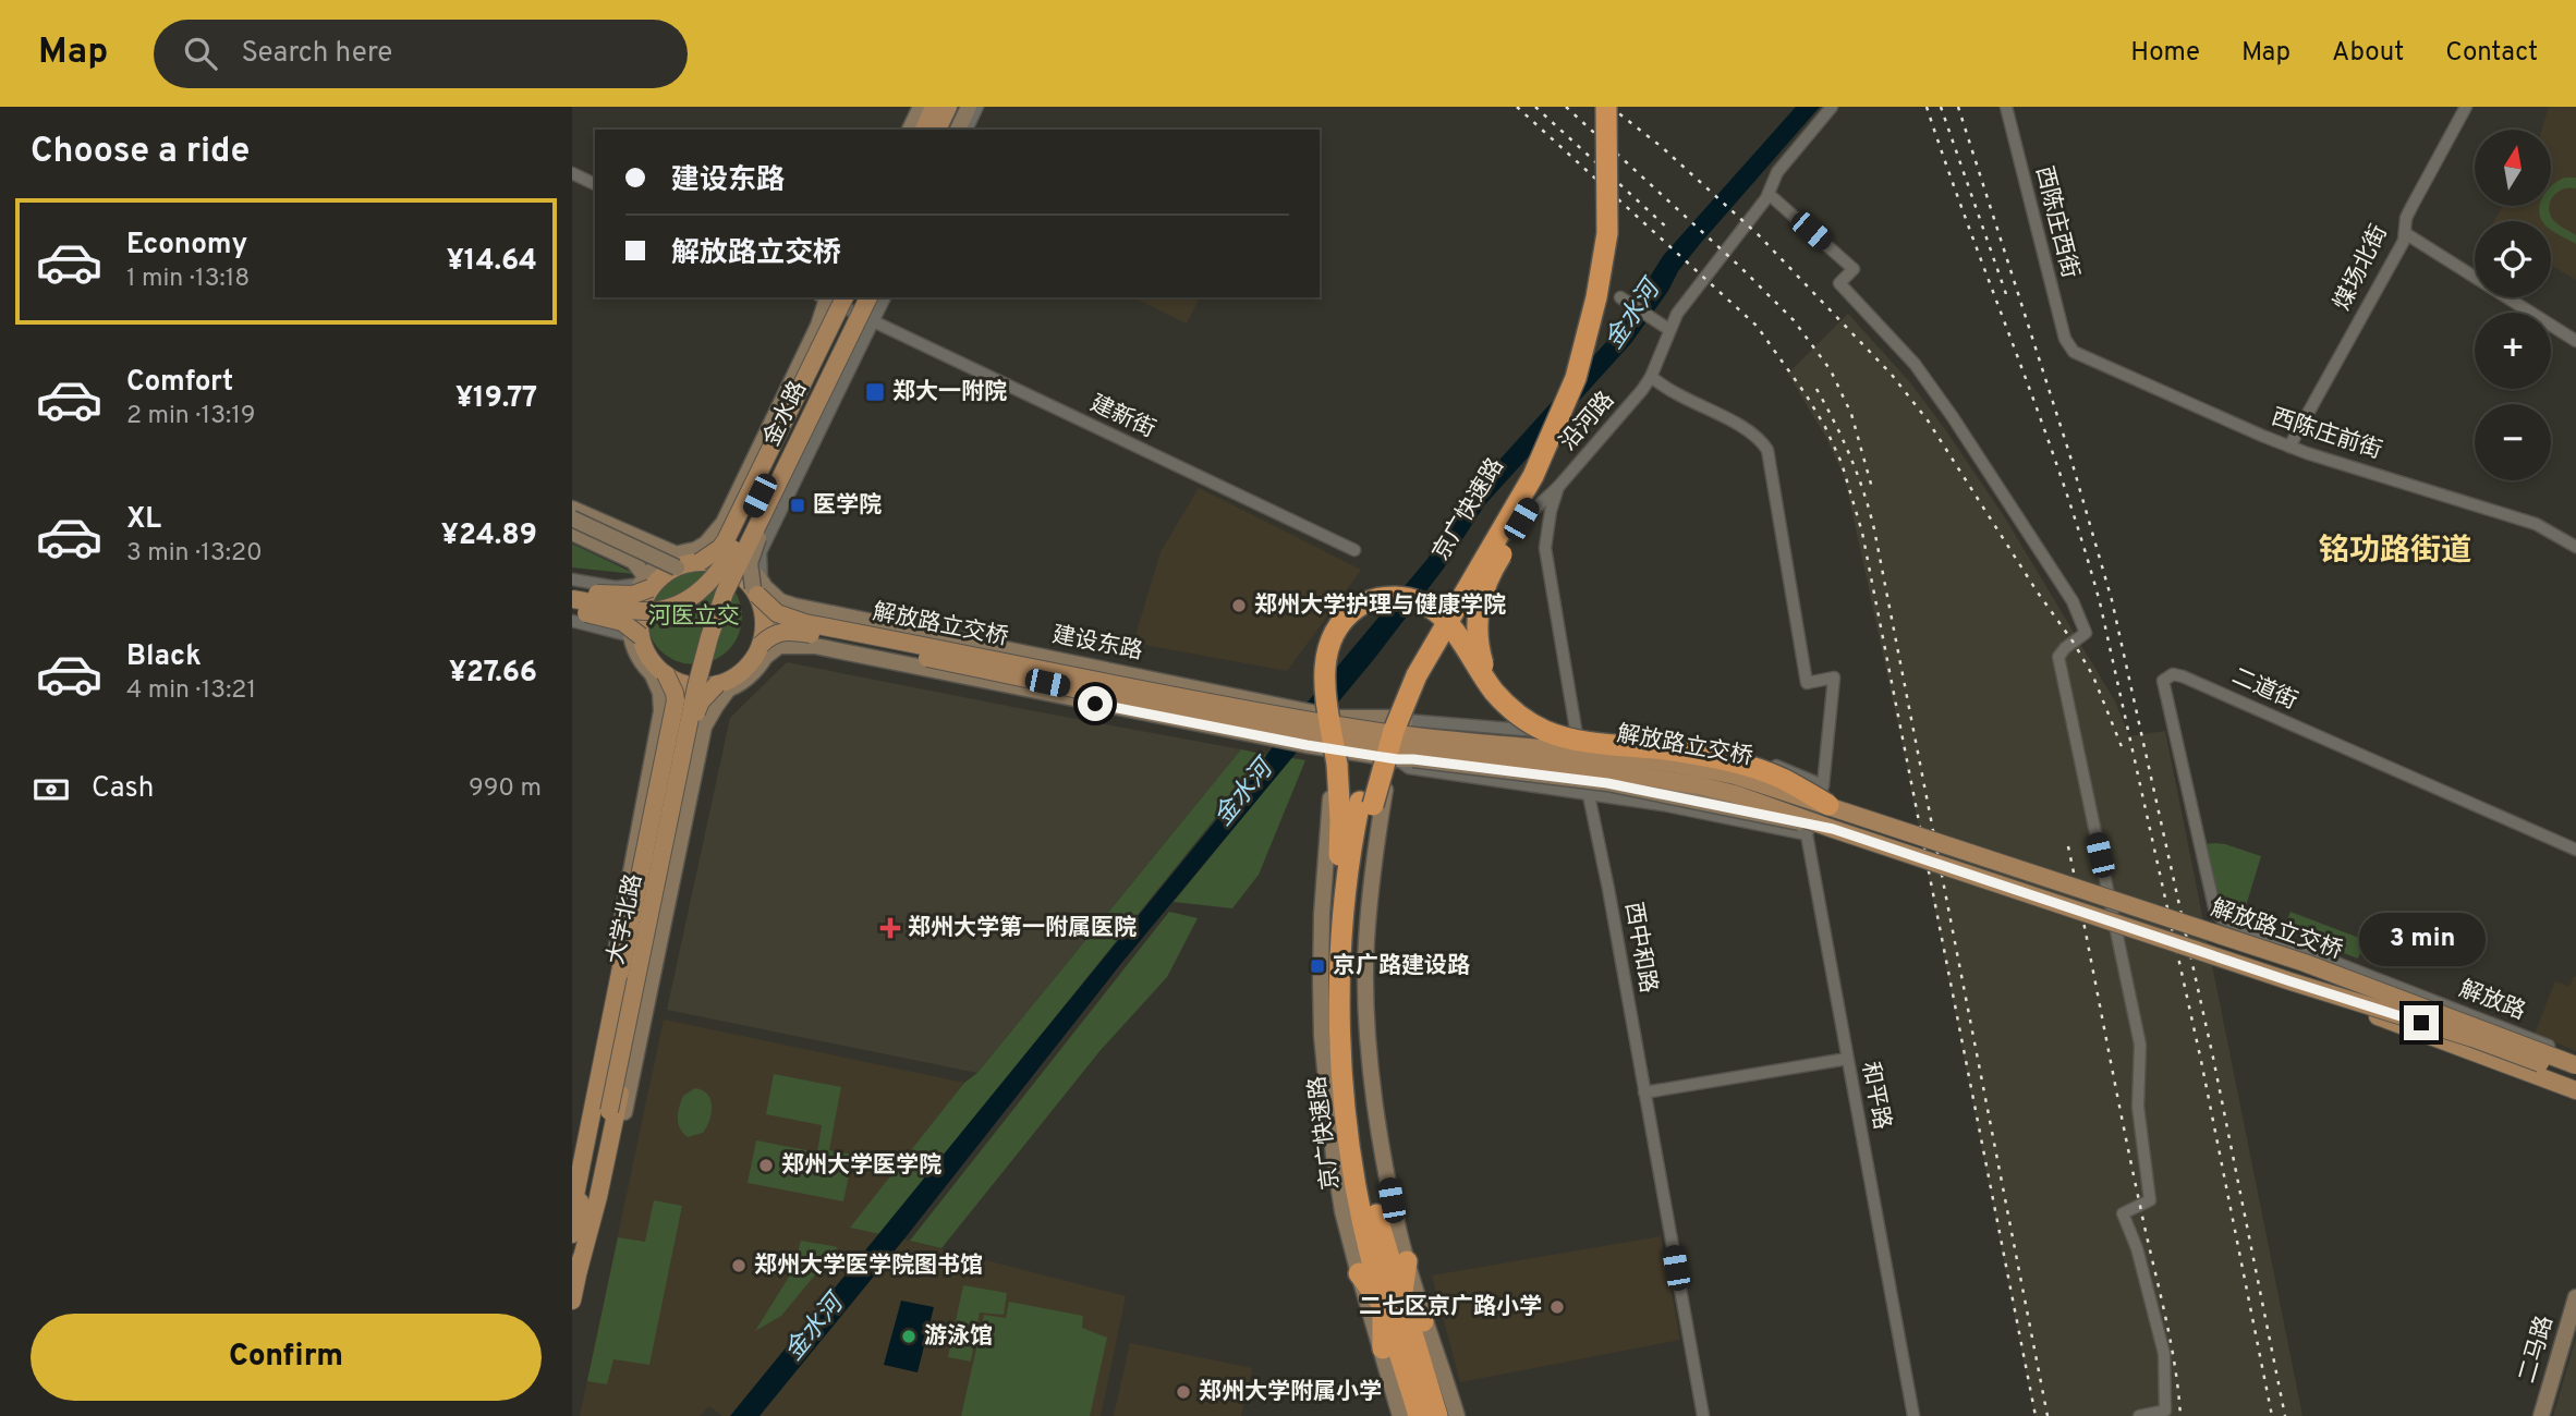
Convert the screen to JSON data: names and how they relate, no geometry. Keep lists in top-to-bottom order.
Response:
{
  "streets": {
    "highway": ["京广快速路"],
    "main road": ["金水路", "解放路立交桥", "大学北路"],
    "street": [
      "西陈庄西街",
      "煤场北街",
      "建新街",
      "沿河路",
      "西陈庄前街",
      "建设东路",
      "二道街",
      "西中和路",
      "解放路",
      "和平路",
      "二马路"
    ]
  },
  "crossings": [
    ["西陈庄西街", "西陈庄前街"],
    ["煤场北街", "西陈庄前街"],
    ["金水路", "大学北路"],
    ["沿河路", "西中和路"],
    ["沿河路", "和平路"],
    ["解放路立交桥", "建设东路"],
    ["解放路立交桥", "和平路"],
    ["二道街", "解放路"]
  ],
  "districts": ["铭功路街道"],
  "water": ["金水河"],
  "parks": ["河医立交"],
  "places": {
    "transit": ["郑大一附院", "医学院", "京广路建设路"],
    "other": [
      "郑州大学护理与健康学院",
      "郑州大学医学院",
      "郑州大学医学院图书馆",
      "二七区京广路小学",
      "游泳馆",
      "郑州大学附属小学"
    ],
    "health": ["郑州大学第一附属医院"]
  },
  "north": "top",
  "page": {
    "header": "Map",
    "search": "Search here",
    "nav": [
      "Home",
      "Map",
      "About",
      "Contact"
    ],
    "heading": "Choose a ride",
    "map_buttons": ["+", "−"],
    "banner": ["建设东路", "解放路立交桥"],
    "list": [
      {
        "name": "Economy",
        "note": "1 min · 13:18",
        "value": "¥14.64"
      },
      {
        "name": "Comfort",
        "note": "2 min · 13:19",
        "value": "¥19.77"
      },
      {
        "name": "XL",
        "note": "3 min · 13:20",
        "value": "¥24.89"
      },
      {
        "name": "Black",
        "note": "4 min · 13:21",
        "value": "¥27.66"
      }
    ],
    "pay": ["Cash", "990 m"],
    "bubble": "3 min",
    "buttons": "Confirm"
  }
}
